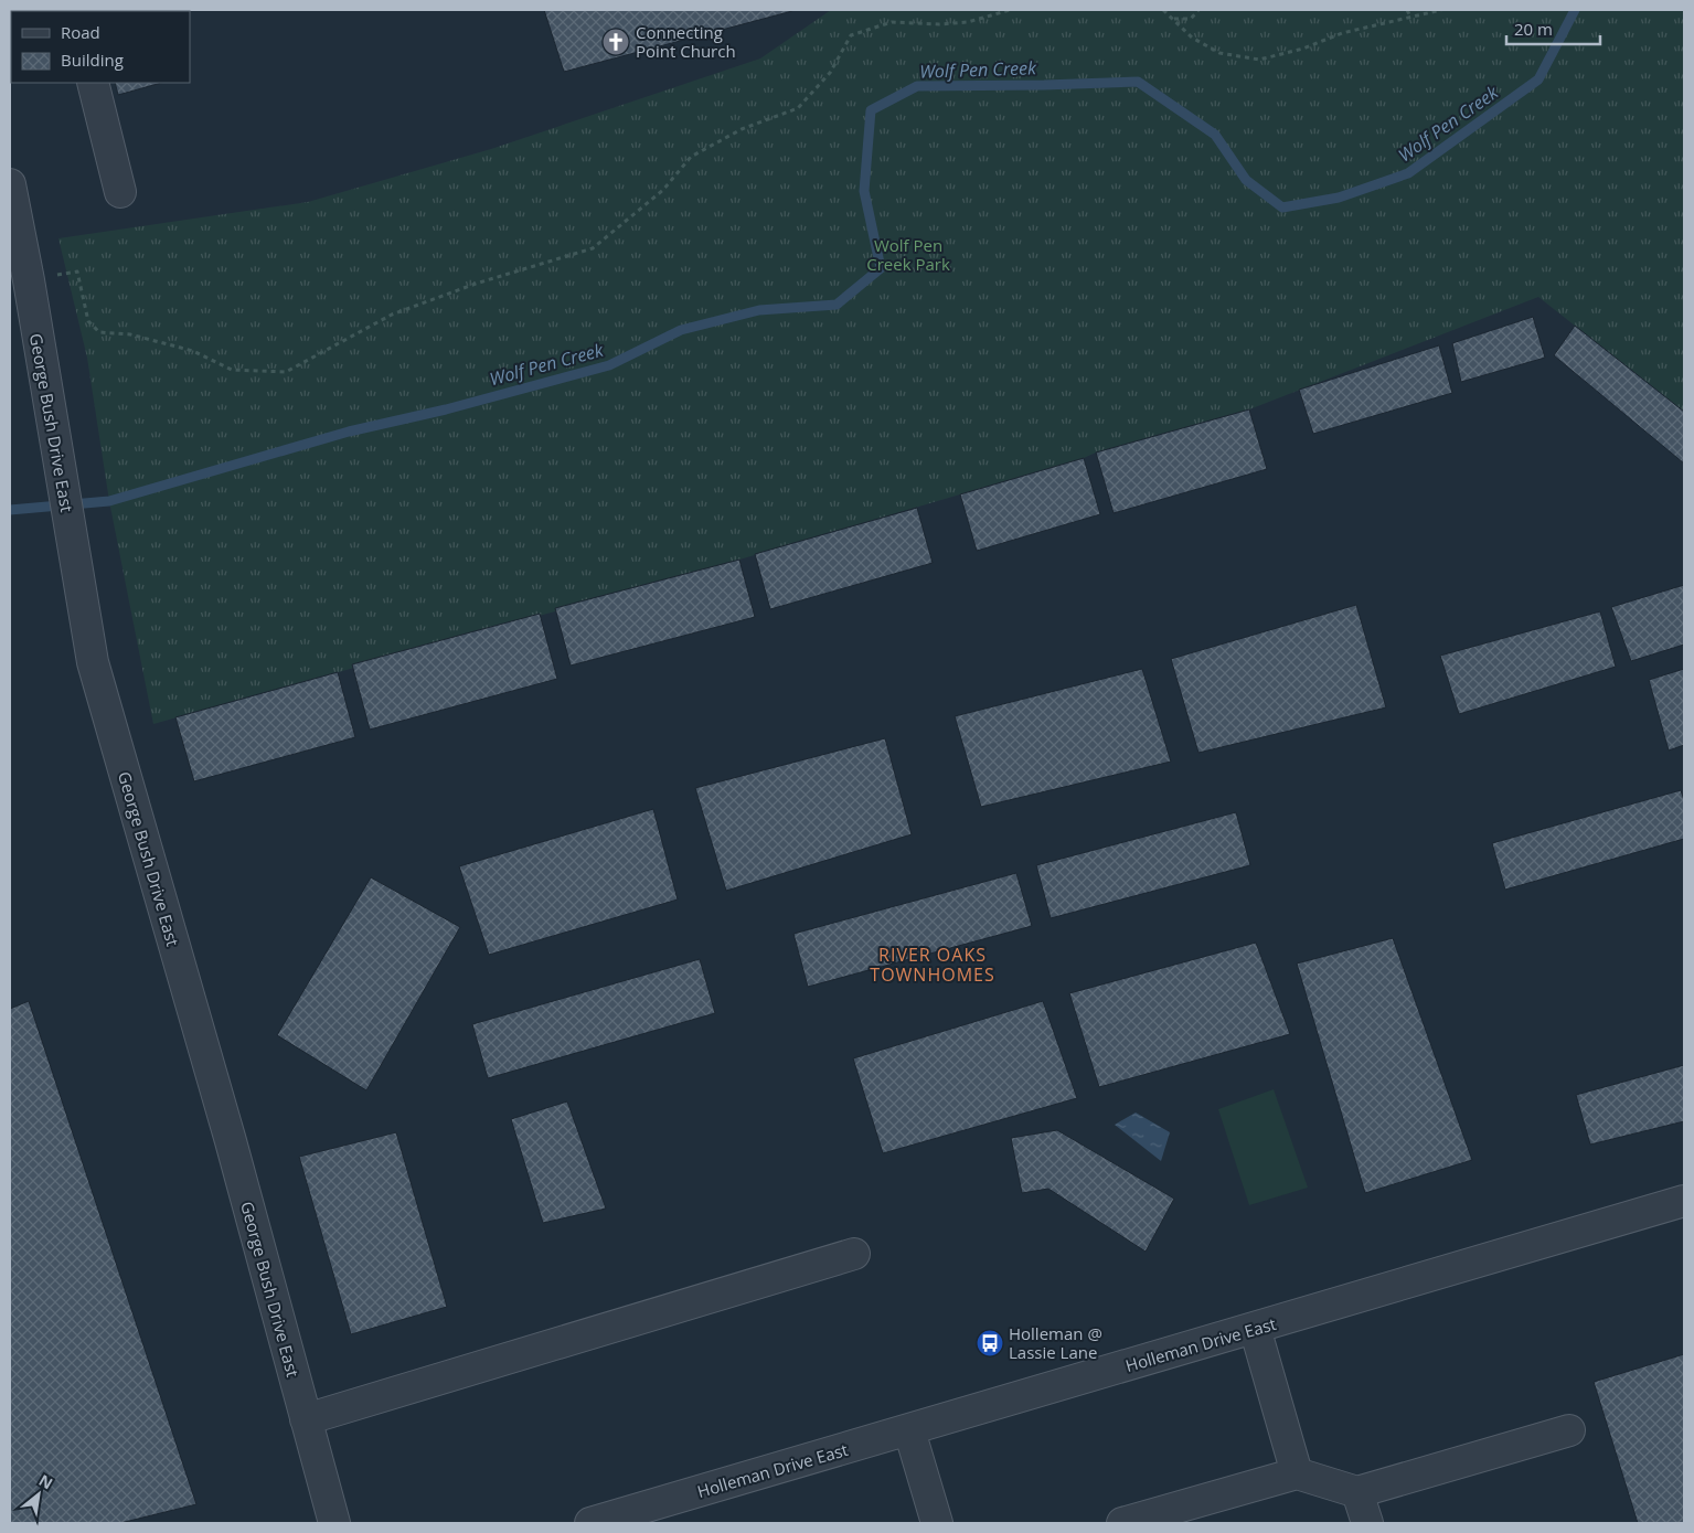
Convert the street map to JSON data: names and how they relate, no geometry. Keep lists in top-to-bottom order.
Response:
{
  "streets": {
    "street": ["George Bush Drive East", "Holleman Drive East"]
  },
  "districts": ["RIVER OAKS TOWNHOMES"],
  "water": ["Wolf Pen Creek"],
  "parks": ["Wolf Pen Creek Park"],
  "places": {
    "church": ["Connecting Point Church"],
    "bus stop": ["Holleman @ Lassie Lane"]
  },
  "legend": ["Road", "Building"],
  "scale_bar": "20 m",
  "north": "top right"
}
